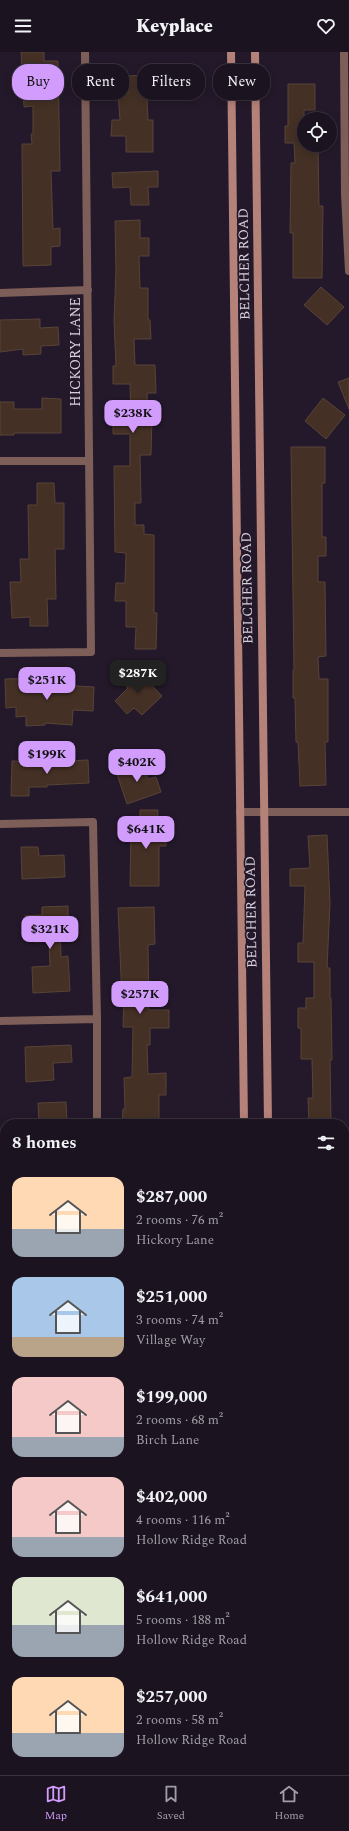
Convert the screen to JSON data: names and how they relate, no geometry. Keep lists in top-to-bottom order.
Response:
{
  "streets": {
    "main road": ["BELCHER ROAD"],
    "street": ["HICKORY LANE"]
  },
  "page": {
    "header": "Keyplace",
    "chip": [
      "Buy",
      "Rent",
      "Filters",
      "New"
    ],
    "price": [
      "$238K",
      "$287K",
      "$251K",
      "$199K",
      "$402K",
      "$641K",
      "$321K",
      "$257K"
    ],
    "heading": "8 homes",
    "list": [
      {
        "name": "$287,000",
        "note": "2 rooms · 76 m² · Hickory Lane"
      },
      {
        "name": "$251,000",
        "note": "3 rooms · 74 m² · Village Way"
      },
      {
        "name": "$199,000",
        "note": "2 rooms · 68 m² · Birch Lane"
      },
      {
        "name": "$402,000",
        "note": "4 rooms · 116 m² · Hollow Ridge Road"
      },
      {
        "name": "$641,000",
        "note": "5 rooms · 188 m² · Hollow Ridge Road"
      },
      {
        "name": "$257,000",
        "note": "2 rooms · 58 m² · Hollow Ridge Road"
      }
    ],
    "tabs": ["Map", "Saved", "Home"]
  }
}
